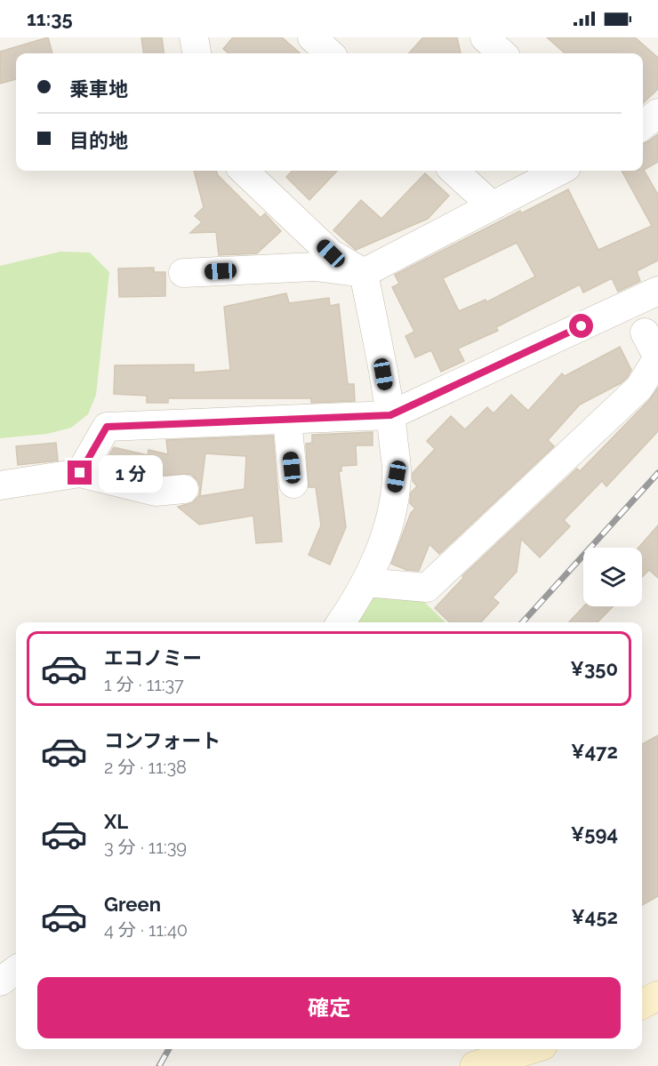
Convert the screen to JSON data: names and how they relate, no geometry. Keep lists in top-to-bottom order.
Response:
{
  "page": {
    "status": "11:35",
    "banner": ["乗車地", "目的地"],
    "bubble": "1 分",
    "list": [
      {
        "name": "エコノミー",
        "note": "1 分 · 11:37",
        "value": "¥350"
      },
      {
        "name": "コンフォート",
        "note": "2 分 · 11:38",
        "value": "¥472"
      },
      {
        "name": "XL",
        "note": "3 分 · 11:39",
        "value": "¥594"
      },
      {
        "name": "Green",
        "note": "4 分 · 11:40",
        "value": "¥452"
      }
    ],
    "buttons": "確定"
  }
}
